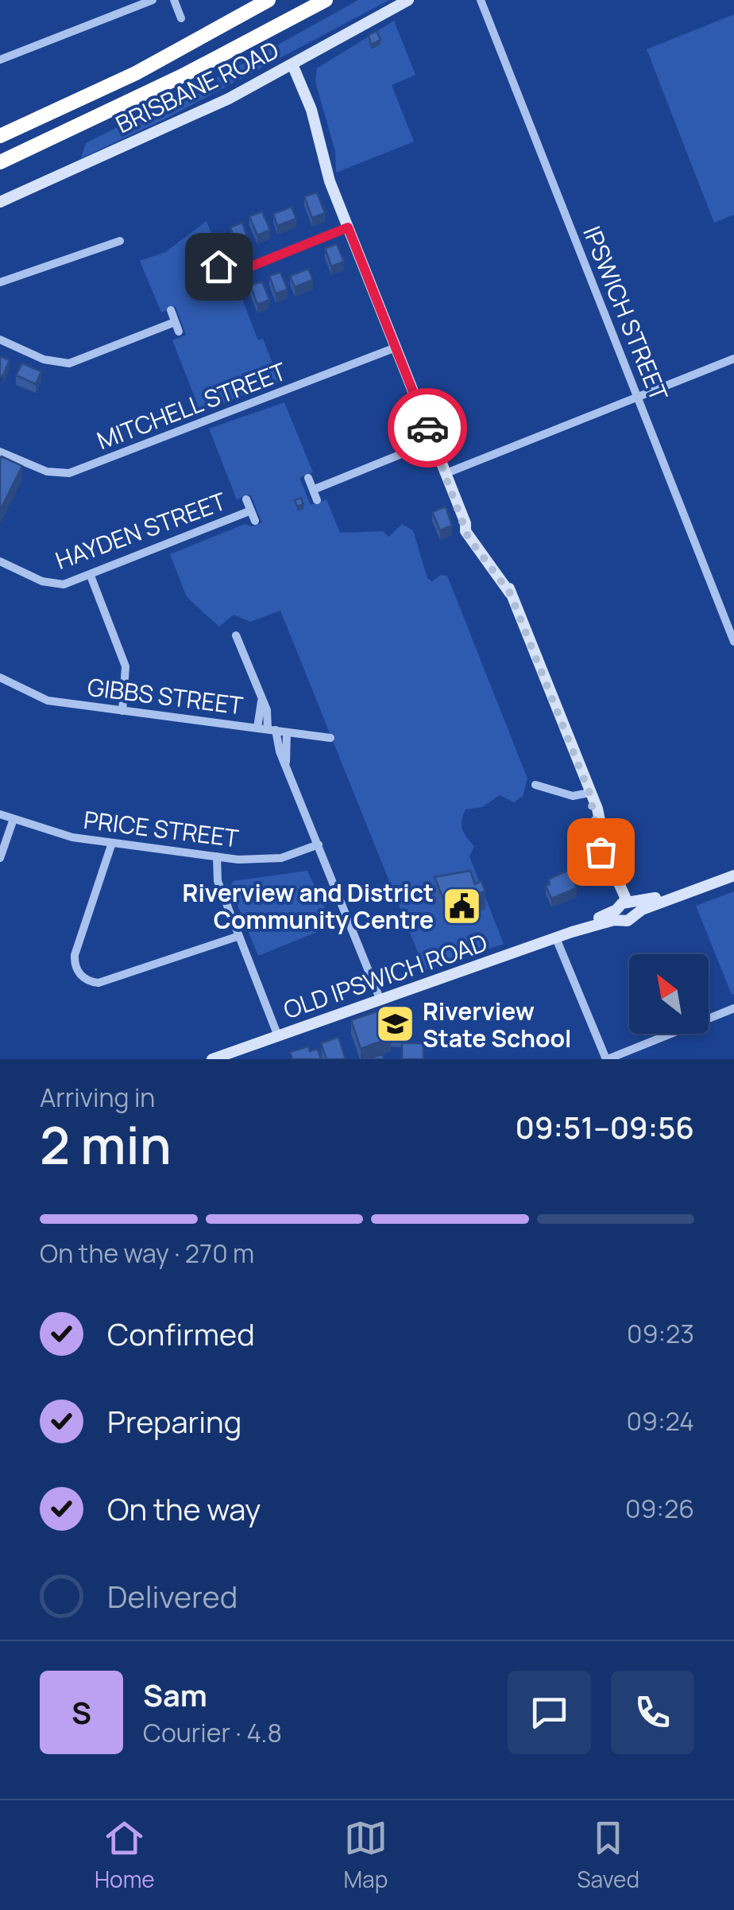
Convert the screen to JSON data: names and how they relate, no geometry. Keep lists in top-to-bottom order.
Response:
{
  "streets": {
    "street": [
      "BRISBANE ROAD",
      "IPSWICH STREET",
      "MITCHELL STREET",
      "HAYDEN STREET",
      "GIBBS STREET",
      "PRICE STREET",
      "OLD IPSWICH ROAD"
    ]
  },
  "places": {
    "public building": ["Riverview and District Community Centre"],
    "school or university": ["Riverview State School"]
  },
  "north": "top left",
  "page": {
    "heading": ["2 min", "Arriving in", "09:51–09:56"],
    "panel": ["Sam", "Courier · 4.8"],
    "bar": "On the way · 270 m",
    "list": [
      ["Confirmed", "09:23"],
      ["Preparing", "09:24"],
      ["On the way", "09:26"],
      "Delivered"
    ],
    "round": "S",
    "tabs": ["Home", "Map", "Saved"]
  }
}
